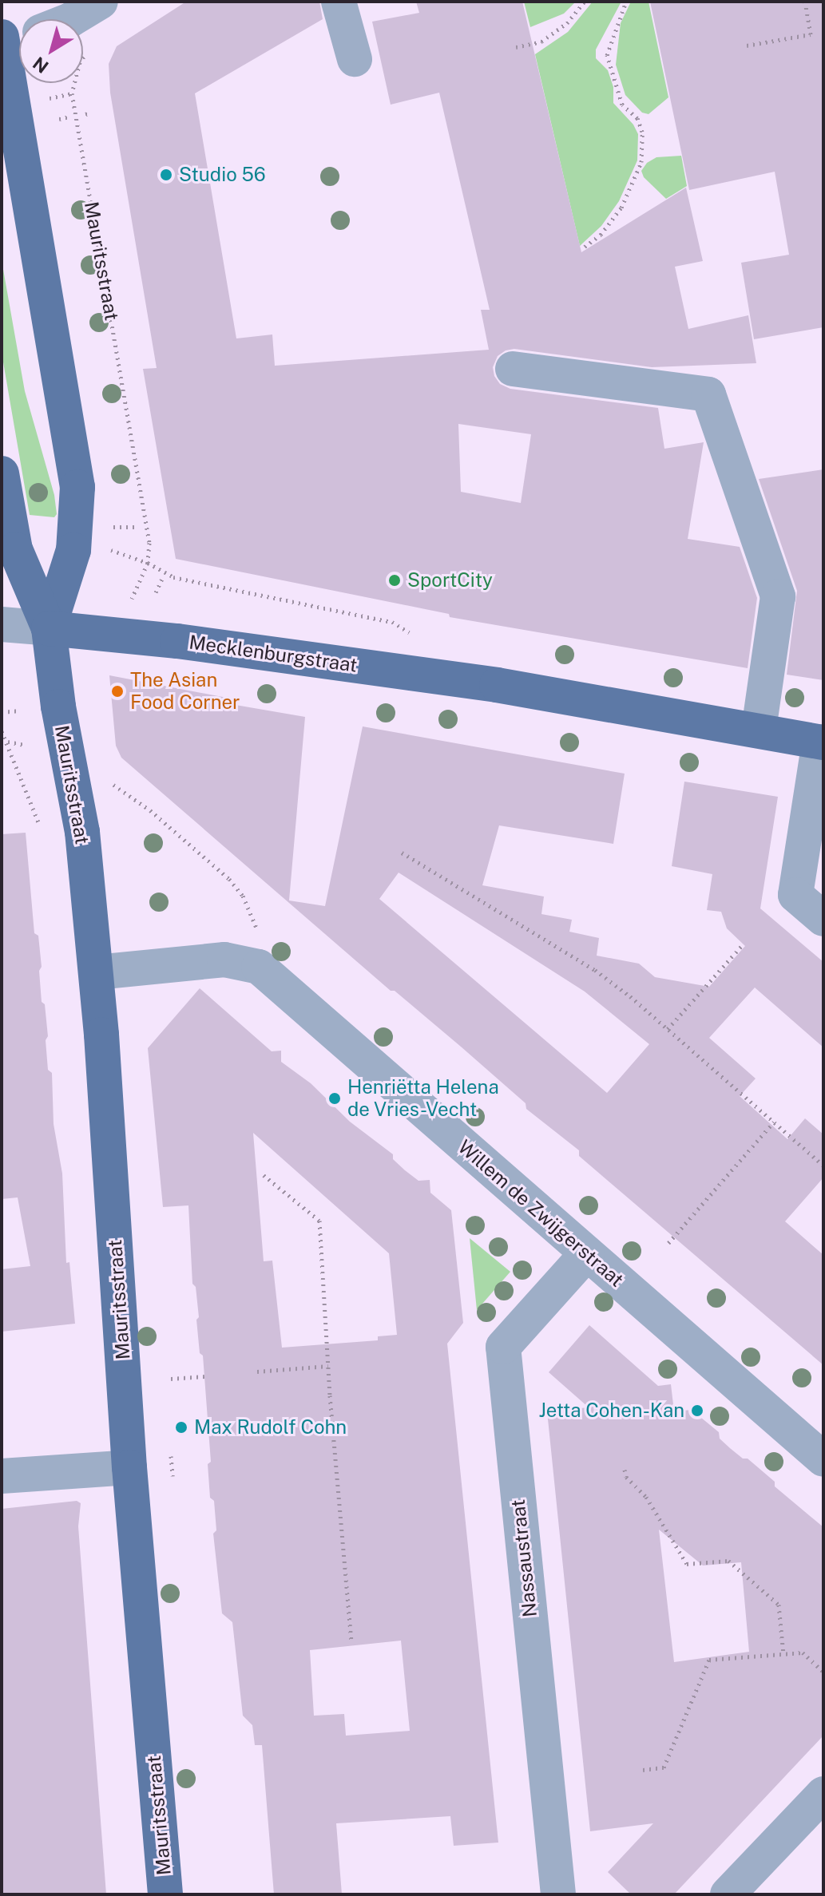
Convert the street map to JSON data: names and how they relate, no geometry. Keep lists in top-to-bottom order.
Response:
{
  "streets": {
    "main road": ["Mauritsstraat", "Mecklenburgstraat"],
    "street": ["Willem de Zwijgerstraat", "Nassaustraat"]
  },
  "crossings": [
    ["Mauritsstraat", "Mecklenburgstraat"],
    ["Mauritsstraat", "Willem de Zwijgerstraat"],
    ["Willem de Zwijgerstraat", "Nassaustraat"]
  ],
  "places": [
    "Studio 56",
    "SportCity",
    "The Asian Food Corner",
    "Henriëtta Helena de Vries-Vecht",
    "Jetta Cohen-Kan",
    "Max Rudolf Cohn"
  ],
  "north": "bottom left"
}
